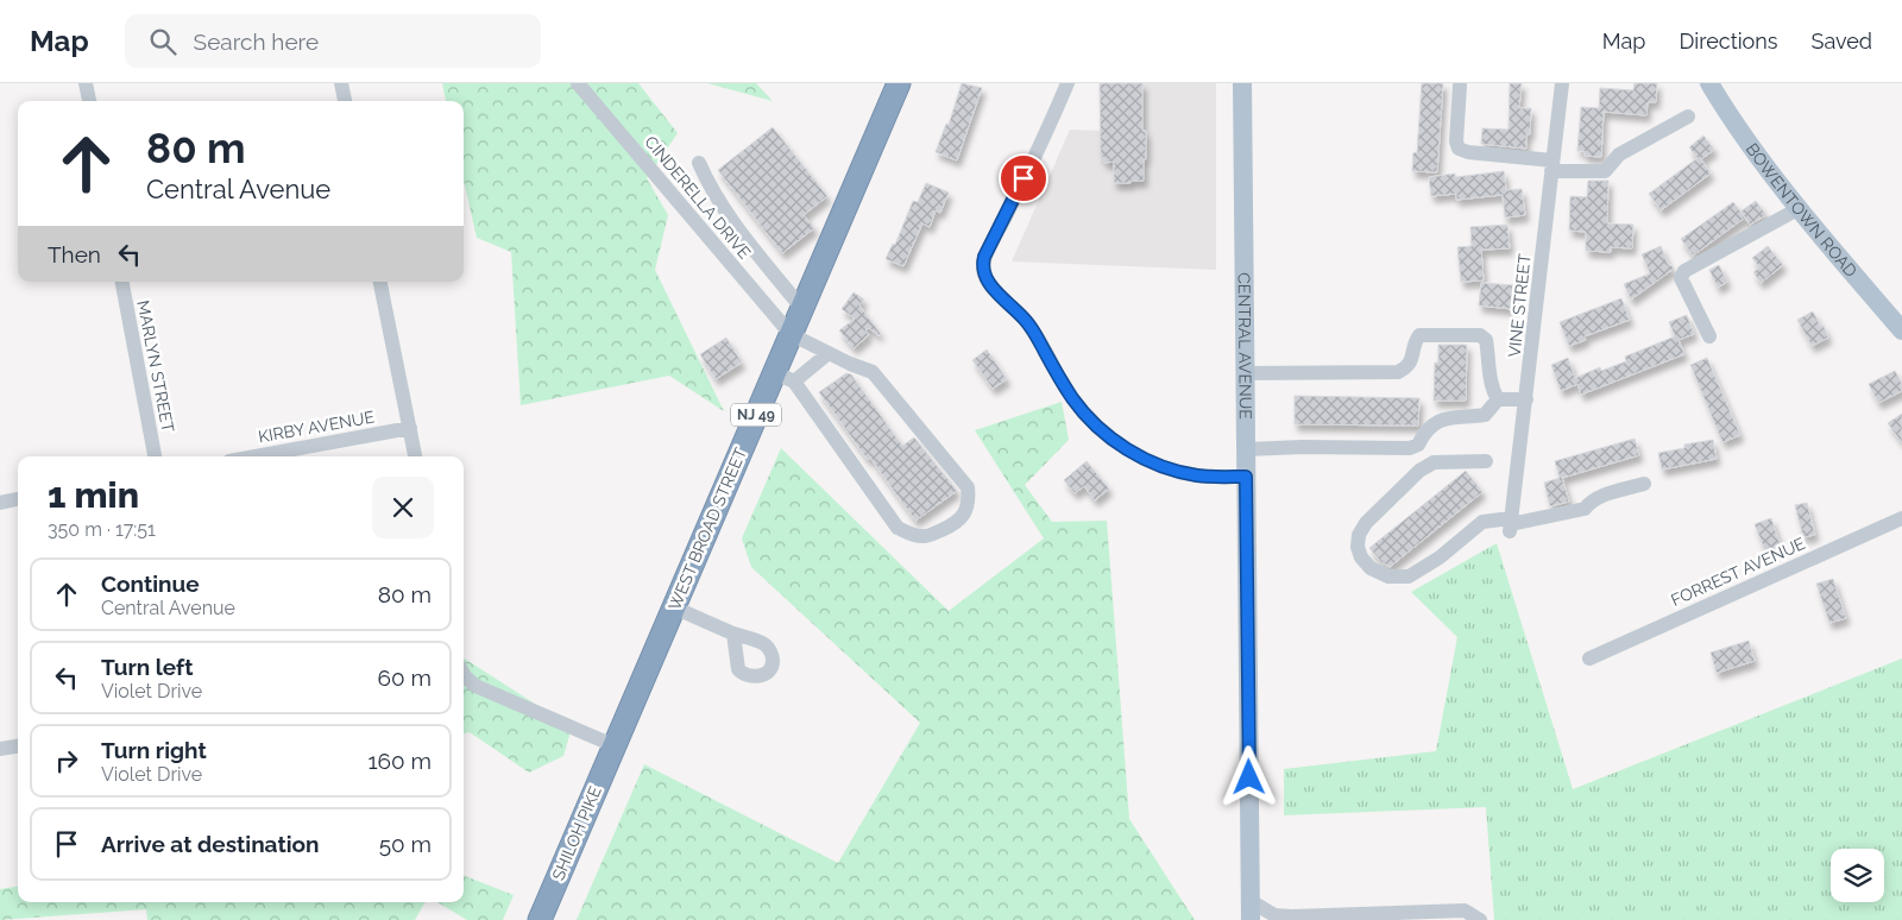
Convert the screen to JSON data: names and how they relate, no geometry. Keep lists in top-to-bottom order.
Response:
{
  "streets": {
    "highway": ["NJ 49", "WEST BROAD STREET", "SHILOH PIKE"],
    "main road": ["BOWENTOWN ROAD", "CENTRAL AVENUE"],
    "street": [
      "CINDERELLA DRIVE",
      "VINE STREET",
      "MARLYN STREET",
      "KIRBY AVENUE",
      "FORREST AVENUE"
    ]
  },
  "crossings": [
    ["CINDERELLA DRIVE", "WEST BROAD STREET"],
    ["WEST BROAD STREET", "SHILOH PIKE"]
  ],
  "page": {
    "header": "Map",
    "search": "Search here",
    "nav": ["Map", "Directions", "Saved"],
    "turn": ["80 m", "Central Avenue"],
    "then": "Then",
    "heading": ["1 min", "350 m · 17:51"],
    "list": [
      {
        "name": "Continue",
        "note": "Central Avenue",
        "value": "80 m"
      },
      {
        "name": "Turn left",
        "note": "Violet Drive",
        "value": "60 m"
      },
      {
        "name": "Turn right",
        "note": "Violet Drive",
        "value": "160 m"
      },
      {
        "name": "Arrive at destination",
        "value": "50 m"
      }
    ]
  }
}
